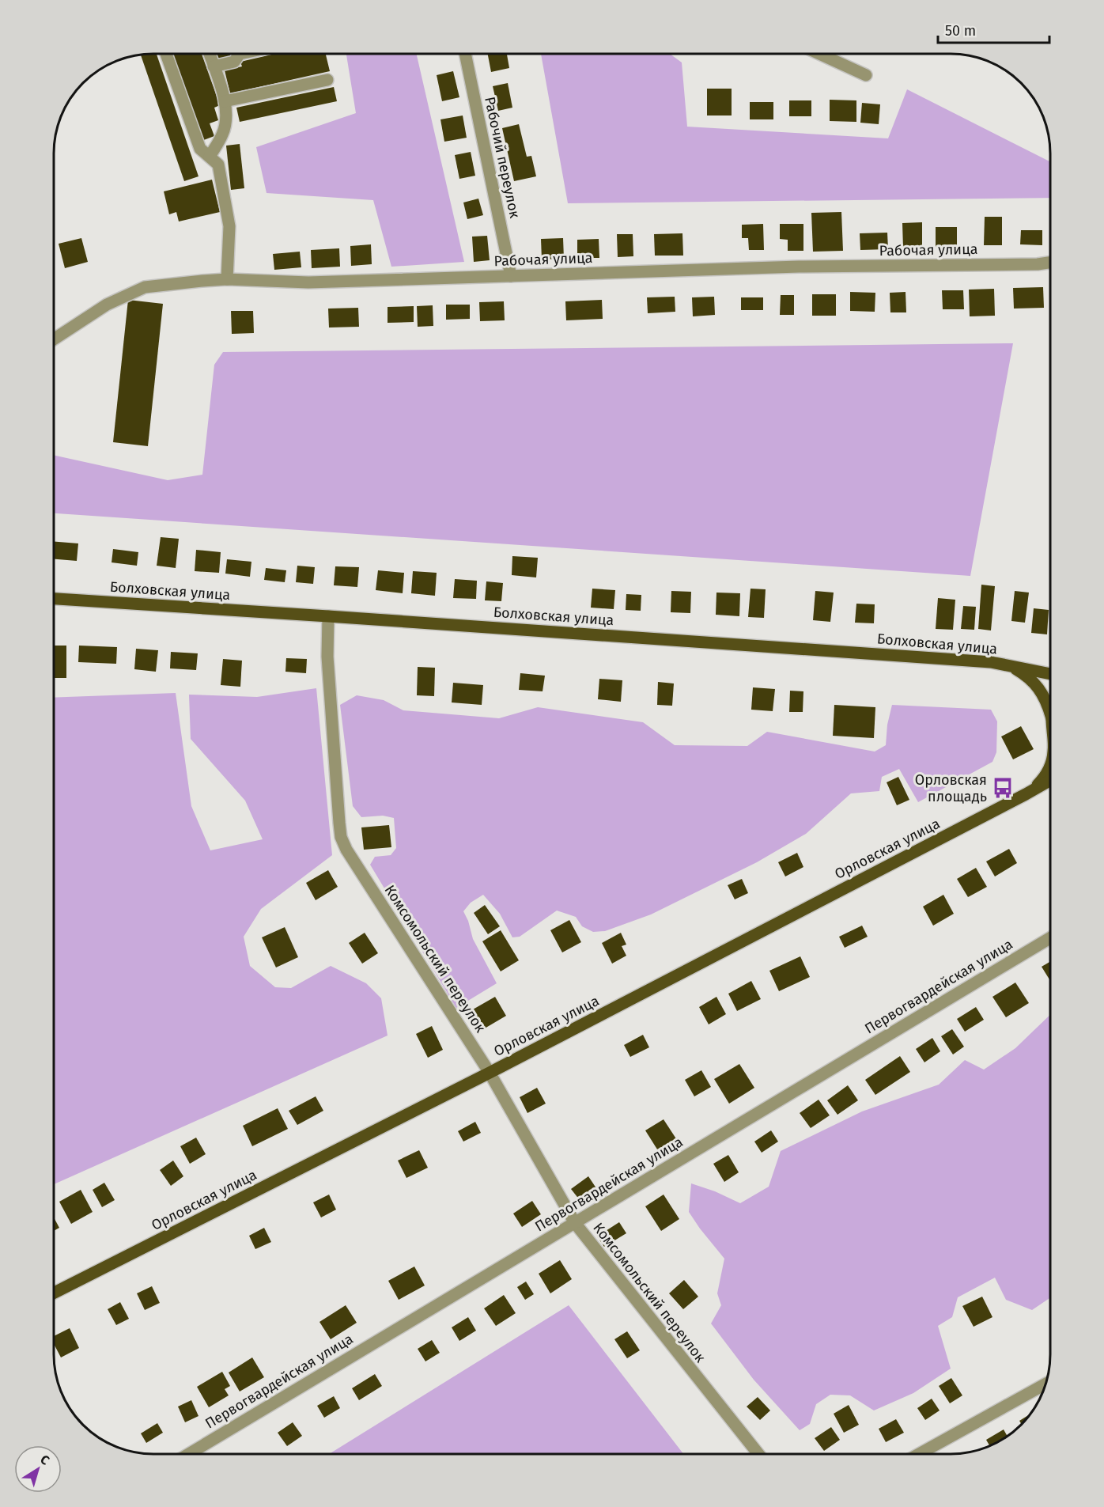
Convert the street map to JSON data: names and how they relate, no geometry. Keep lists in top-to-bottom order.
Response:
{
  "streets": {
    "main road": ["Болховская улица", "Орловская улица"],
    "street": [
      "Рабочий переулок",
      "Рабочая улица",
      "Комсомольский переулок",
      "Первогвардейская улица"
    ]
  },
  "crossings": [
    ["Рабочий переулок", "Рабочая улица"],
    ["Болховская улица", "Комсомольский переулок"],
    ["Орловская улица", "Комсомольский переулок"],
    ["Комсомольский переулок", "Первогвардейская улица"]
  ],
  "places": {
    "bus stop": ["Орловская площадь"]
  },
  "scale_bar": "50 m",
  "north": "top right"
}
